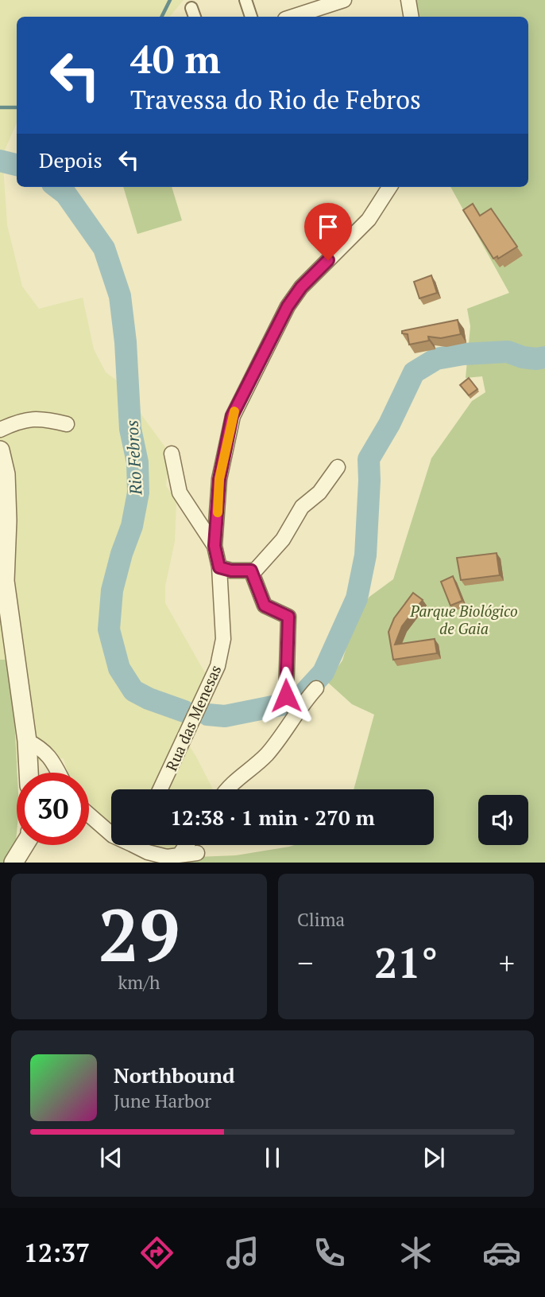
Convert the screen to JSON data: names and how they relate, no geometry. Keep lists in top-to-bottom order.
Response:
{
  "streets": {
    "street": ["Rua das Menesas"]
  },
  "water": ["Rio Febros"],
  "parks": ["Parque Biológico de Gaia"],
  "page": {
    "turn": ["40 m", "Travessa do Rio de Febros"],
    "then": "Depois",
    "limit": "30",
    "trip": "12:38 · 1 min · 270 m",
    "tile": [
      ["29", "km/h"],
      "Clima"
    ],
    "heat": ["−", "21°", "+"],
    "song": ["Northbound", "June Harbor"],
    "tabs": "12:37"
  }
}
